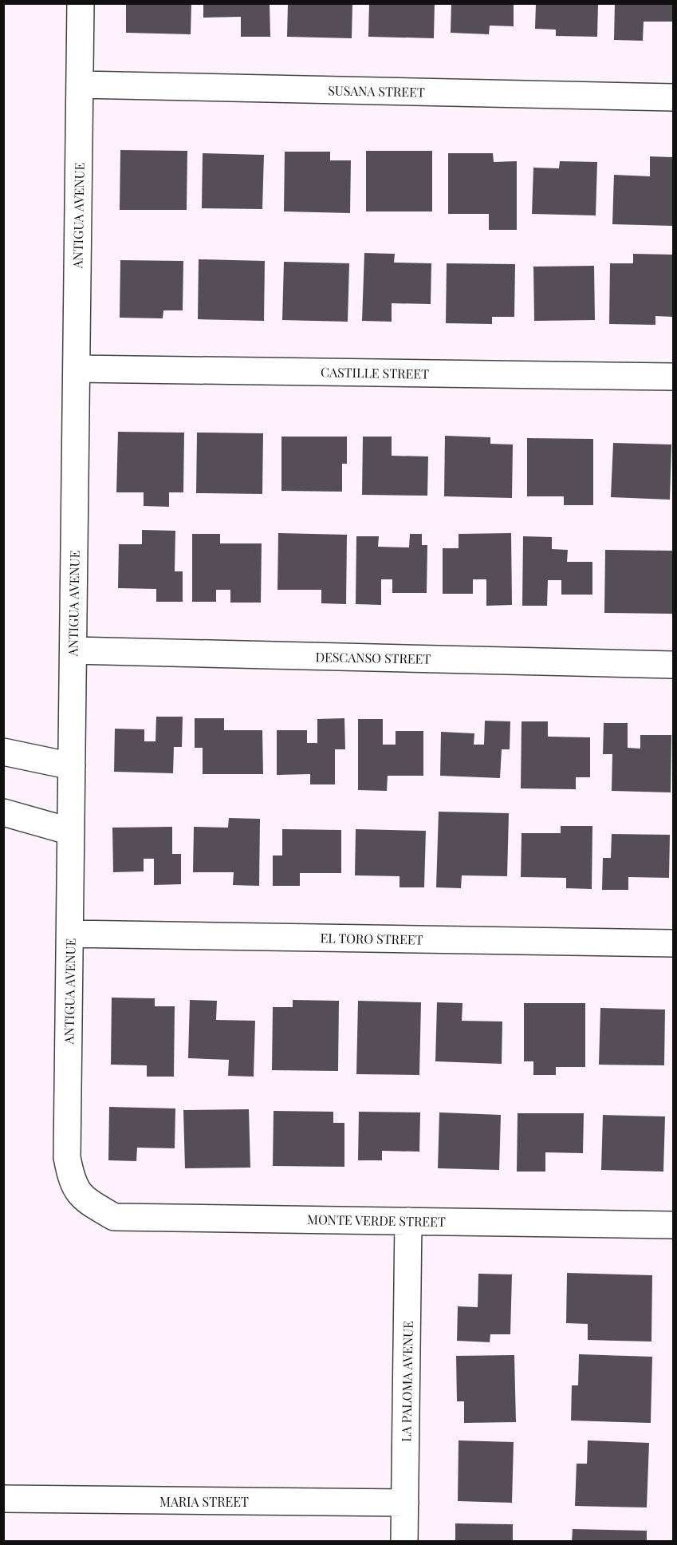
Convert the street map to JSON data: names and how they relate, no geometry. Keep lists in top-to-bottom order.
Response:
{
  "streets": {
    "street": [
      "SUSANA STREET",
      "ANTIGUA AVENUE",
      "CASTILLE STREET",
      "DESCANSO STREET",
      "EL TORO STREET",
      "MONTE VERDE STREET",
      "LA PALOMA AVENUE",
      "MARIA STREET"
    ]
  },
  "crossings": [
    ["SUSANA STREET", "ANTIGUA AVENUE"],
    ["ANTIGUA AVENUE", "CASTILLE STREET"],
    ["ANTIGUA AVENUE", "DESCANSO STREET"],
    ["ANTIGUA AVENUE", "EL TORO STREET"],
    ["ANTIGUA AVENUE", "MONTE VERDE STREET"],
    ["MONTE VERDE STREET", "LA PALOMA AVENUE"],
    ["LA PALOMA AVENUE", "MARIA STREET"]
  ]
}
